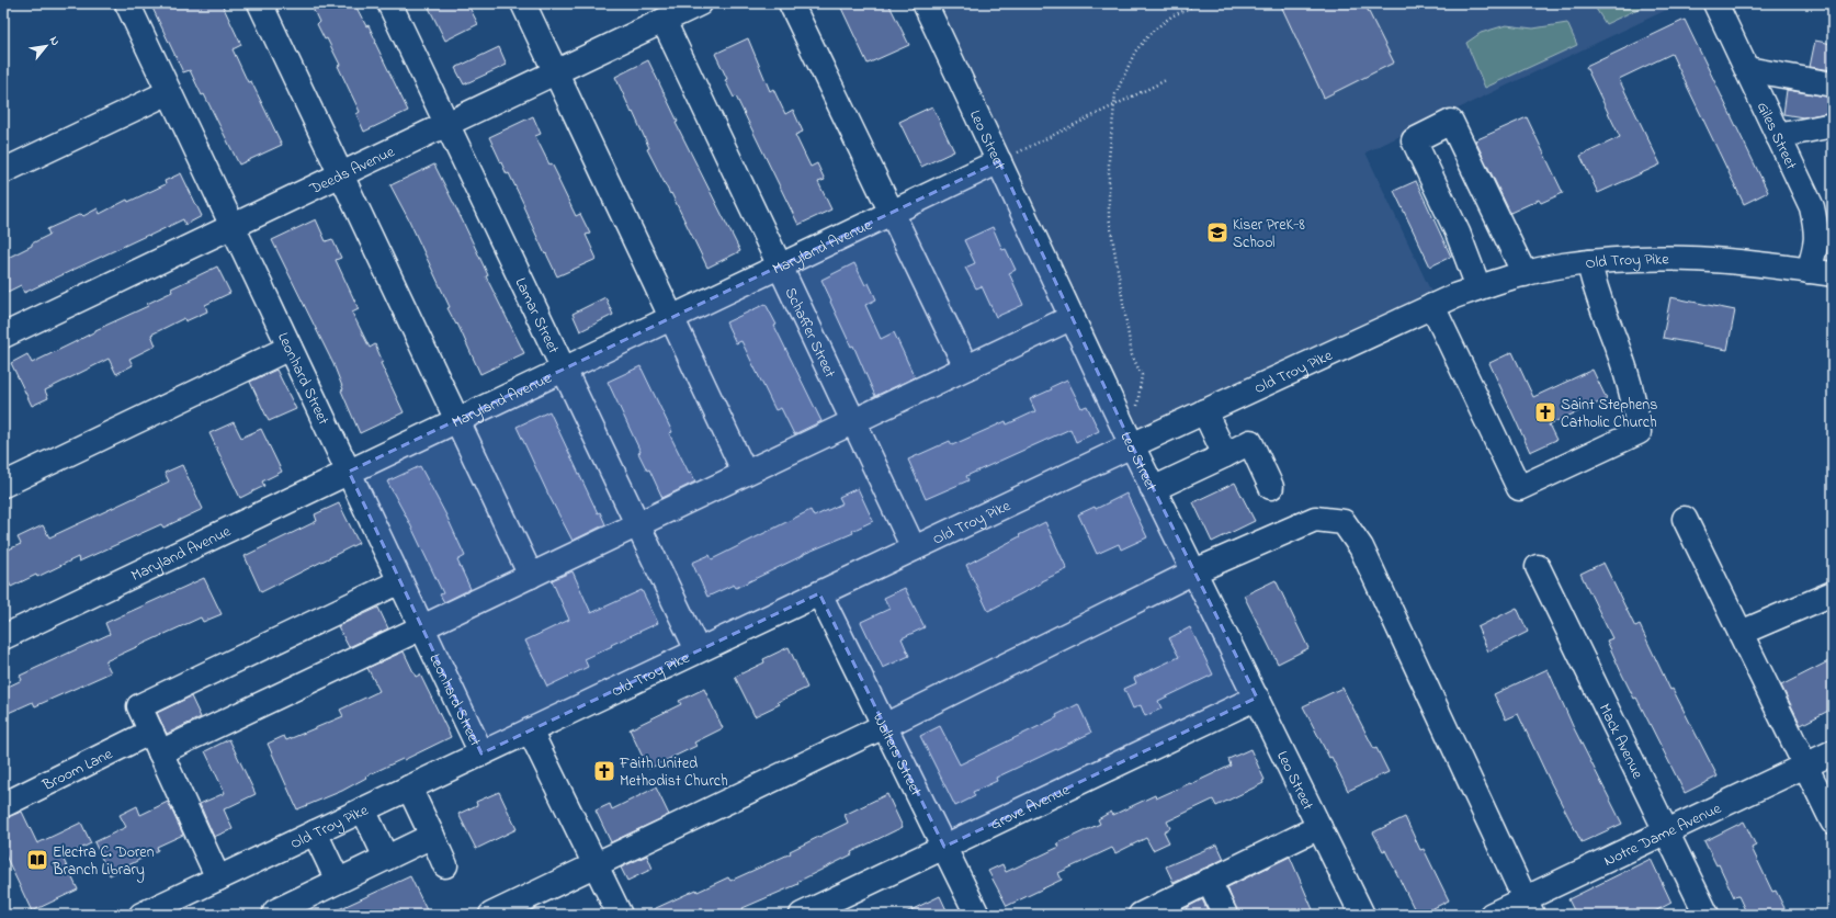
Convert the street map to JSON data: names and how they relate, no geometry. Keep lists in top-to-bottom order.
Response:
{
  "streets": {
    "street": [
      "Giles Street",
      "Leo Street",
      "Deeds Avenue",
      "Maryland Avenue",
      "Old Troy Pike",
      "Lamar Street",
      "Schaffer Street",
      "Leonhard Street",
      "Mack Avenue",
      "Walters Street",
      "Broom Lane",
      "Grove Avenue",
      "Notre Dame Avenue"
    ]
  },
  "crossings": [
    ["Giles Street", "Old Troy Pike"],
    ["Leo Street", "Maryland Avenue"],
    ["Leo Street", "Old Troy Pike"],
    ["Leo Street", "Broom Lane"],
    ["Leo Street", "Grove Avenue"],
    ["Deeds Avenue", "Lamar Street"],
    ["Deeds Avenue", "Schaffer Street"],
    ["Deeds Avenue", "Leonhard Street"],
    ["Maryland Avenue", "Lamar Street"],
    ["Maryland Avenue", "Schaffer Street"],
    ["Maryland Avenue", "Leonhard Street"],
    ["Old Troy Pike", "Lamar Street"],
    ["Old Troy Pike", "Schaffer Street"],
    ["Old Troy Pike", "Leonhard Street"],
    ["Old Troy Pike", "Walters Street"],
    ["Lamar Street", "Broom Lane"],
    ["Schaffer Street", "Broom Lane"],
    ["Leonhard Street", "Broom Lane"],
    ["Mack Avenue", "Notre Dame Avenue"],
    ["Walters Street", "Grove Avenue"]
  ],
  "places": {
    "school or university": ["Kiser PreK-8 School"],
    "church": ["Saint Stephens Catholic Church", "Faith United Methodist Church"],
    "library": ["Electra C. Doren Branch Library"]
  },
  "north": "top right"
}
